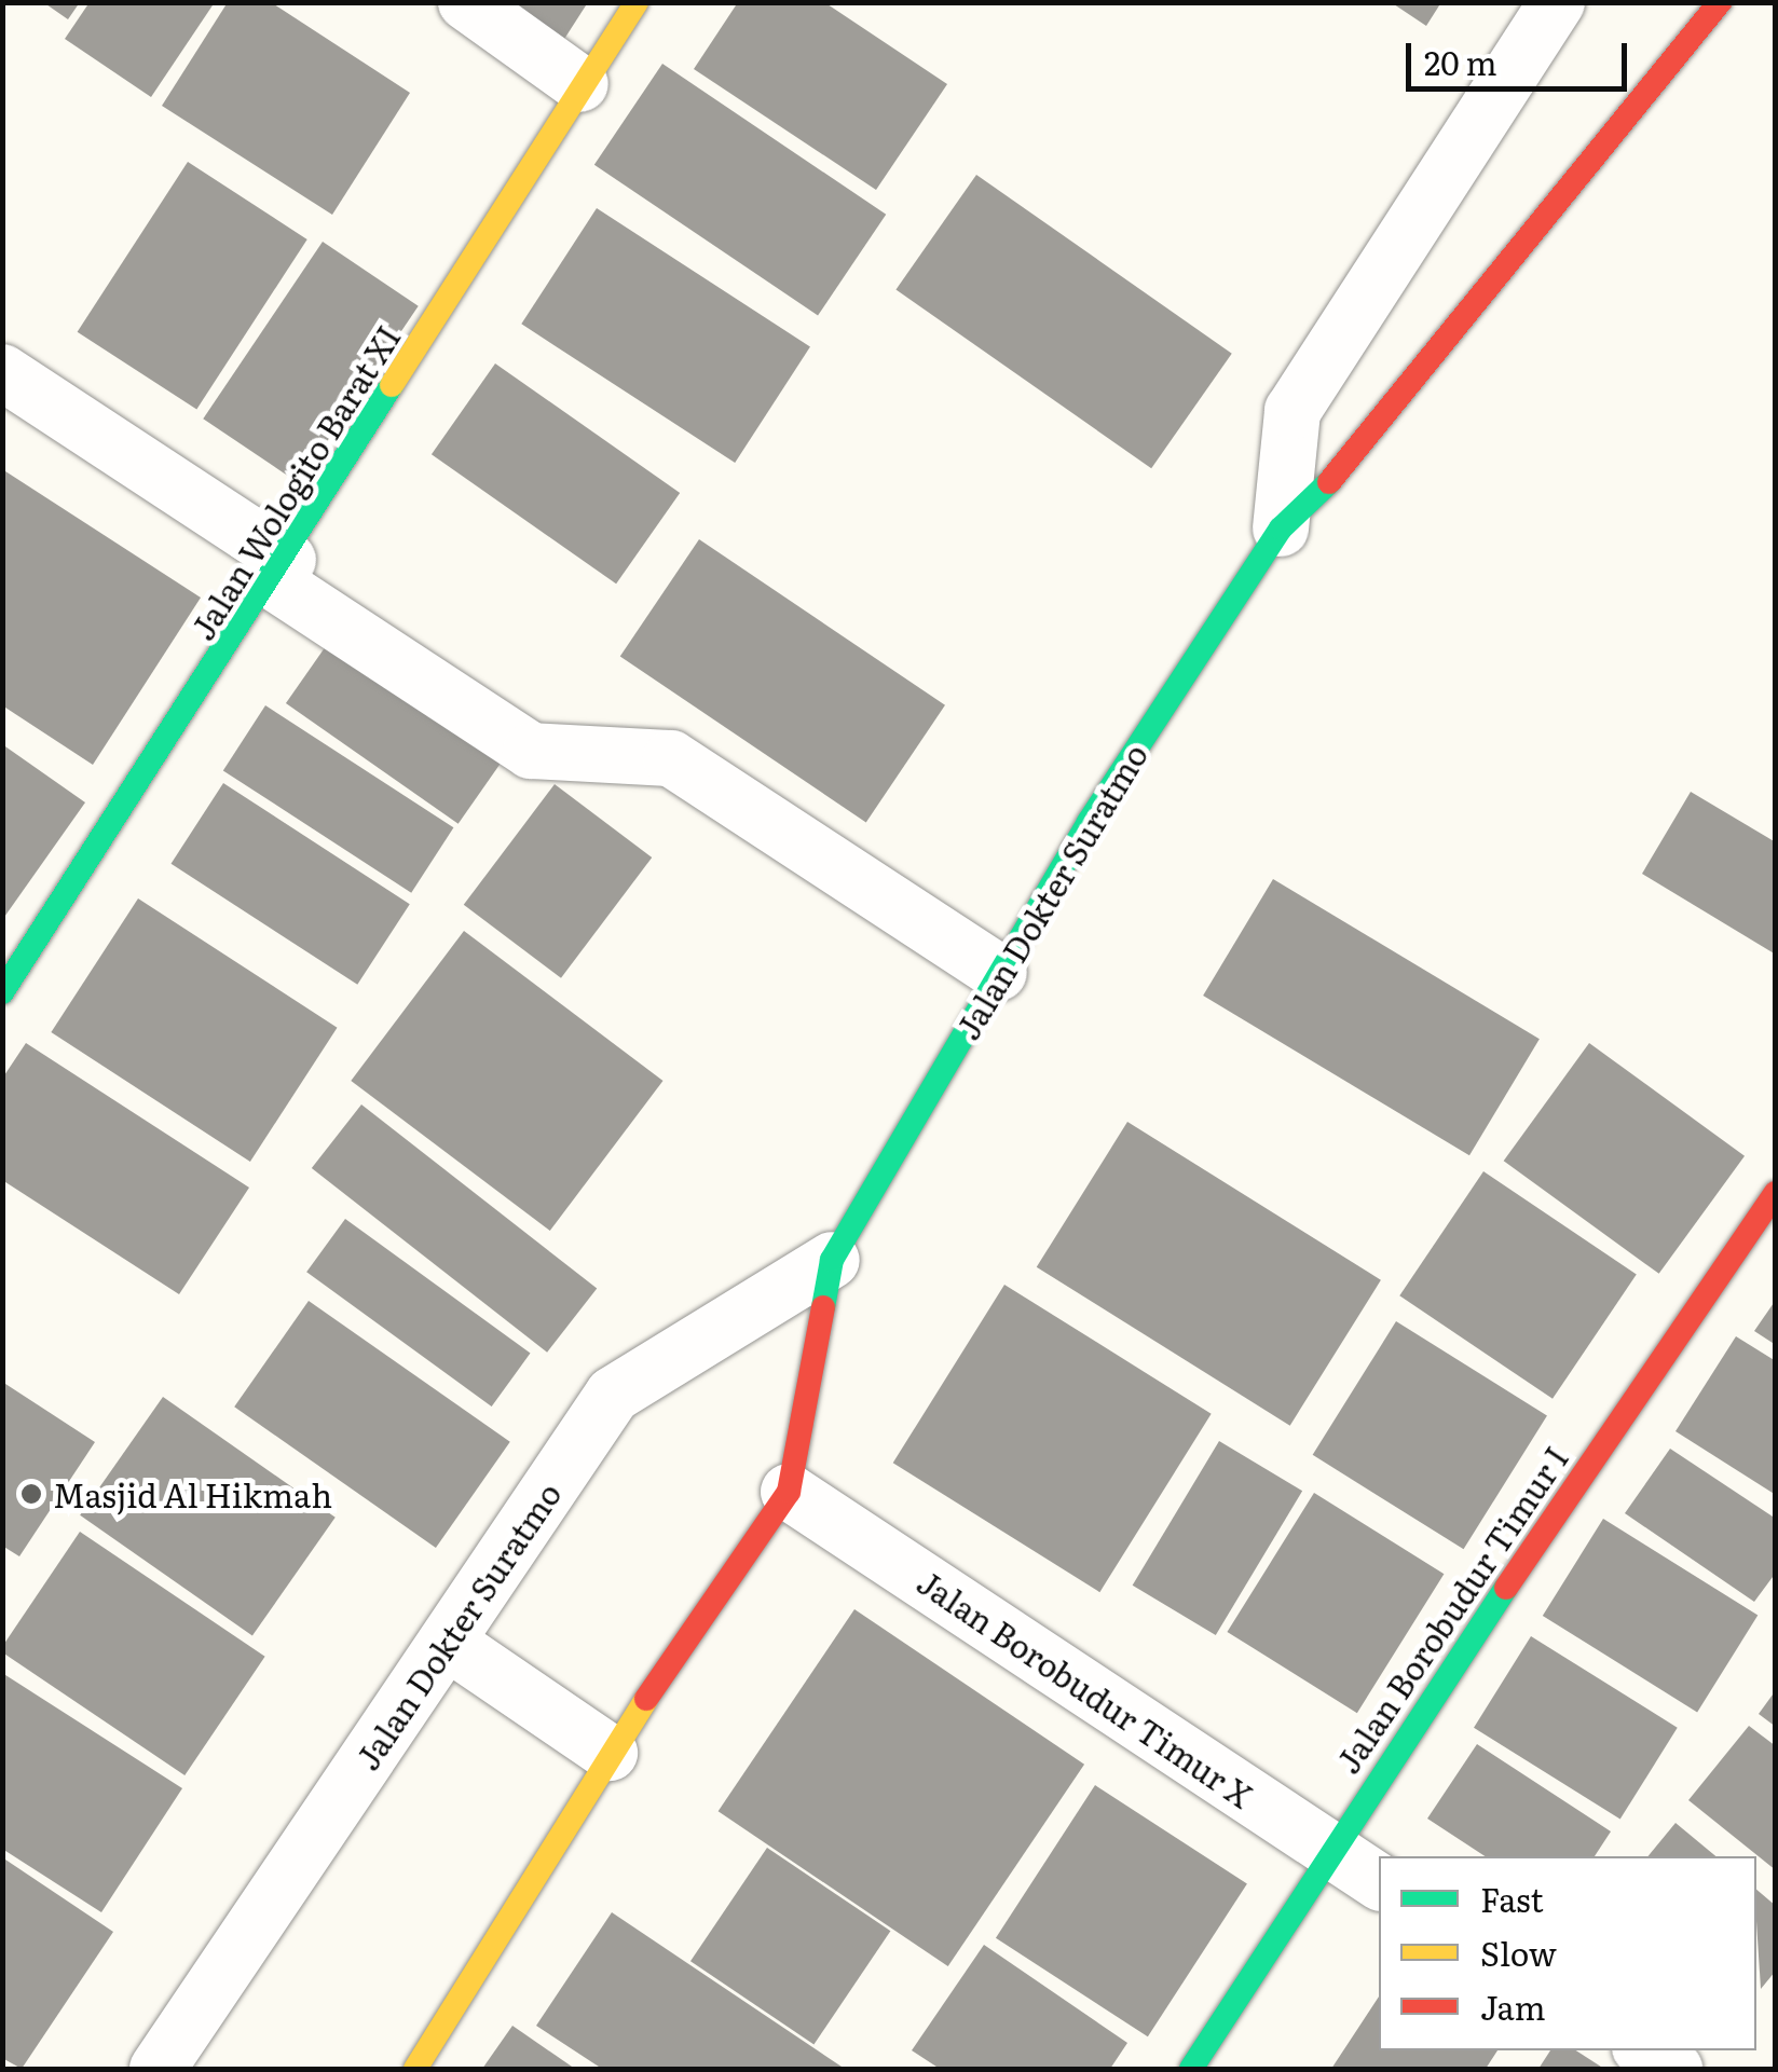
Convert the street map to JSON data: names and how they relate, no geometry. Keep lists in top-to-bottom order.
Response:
{
  "streets": {
    "street": [
      "Jalan Wologito Barat XI",
      "Jalan Dokter Suratmo",
      "Jalan Borobudur Timur I",
      "Jalan Borobudur Timur X"
    ]
  },
  "crossings": [
    ["Jalan Dokter Suratmo", "Jalan Borobudur Timur X"],
    ["Jalan Borobudur Timur I", "Jalan Borobudur Timur X"]
  ],
  "places": ["Masjid Al Hikmah"],
  "legend": ["Fast", "Slow", "Jam"],
  "scale_bar": "20 m"
}
